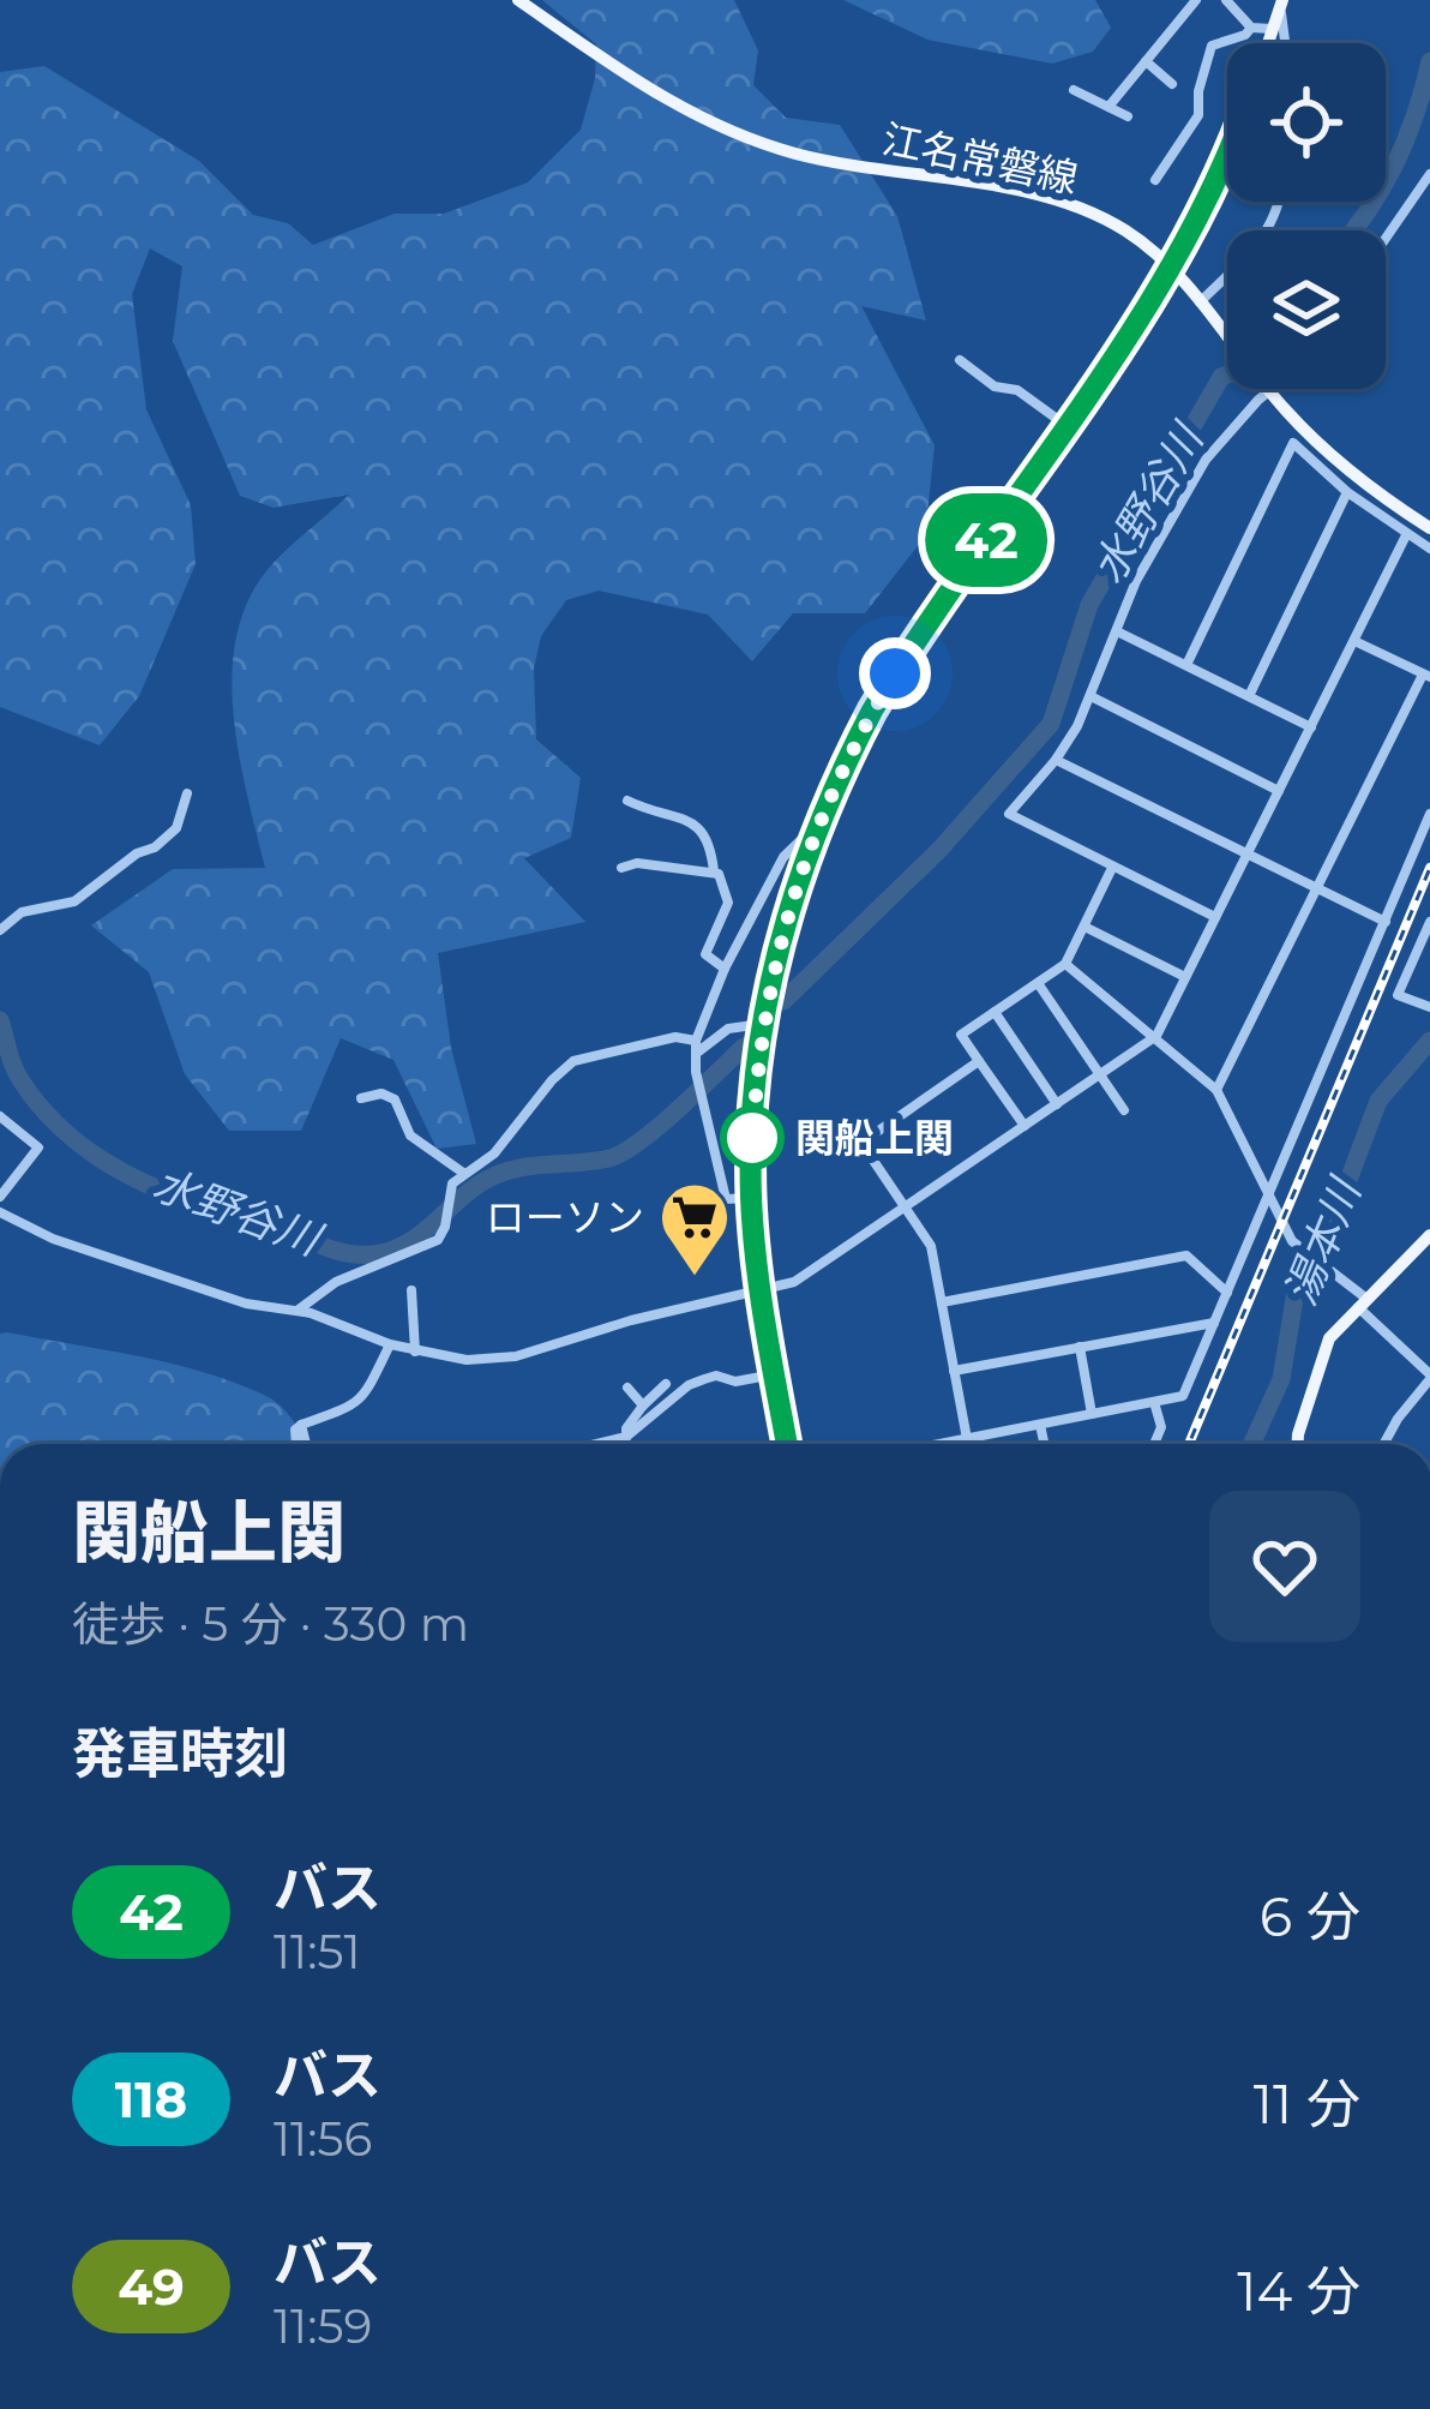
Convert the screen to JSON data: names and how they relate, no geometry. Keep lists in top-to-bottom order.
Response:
{
  "streets": {
    "main road": ["江名常磐線"]
  },
  "water": ["水野谷川", "湯本川"],
  "places": {
    "other": ["関船上関"],
    "supermarket": ["ローソン"]
  },
  "lines": ["bus line 42"],
  "page": {
    "on_map": "42",
    "heading": [
      ["関船上関", "徒歩 · 5 分 · 330 m"],
      "発車時刻"
    ],
    "list": [
      {
        "mark": "42",
        "name": "バス",
        "note": "11:51",
        "value": "6 分"
      },
      {
        "mark": "118",
        "name": "バス",
        "note": "11:56",
        "value": "11 分"
      },
      {
        "mark": "49",
        "name": "バス",
        "note": "11:59",
        "value": "14 分"
      }
    ]
  }
}
